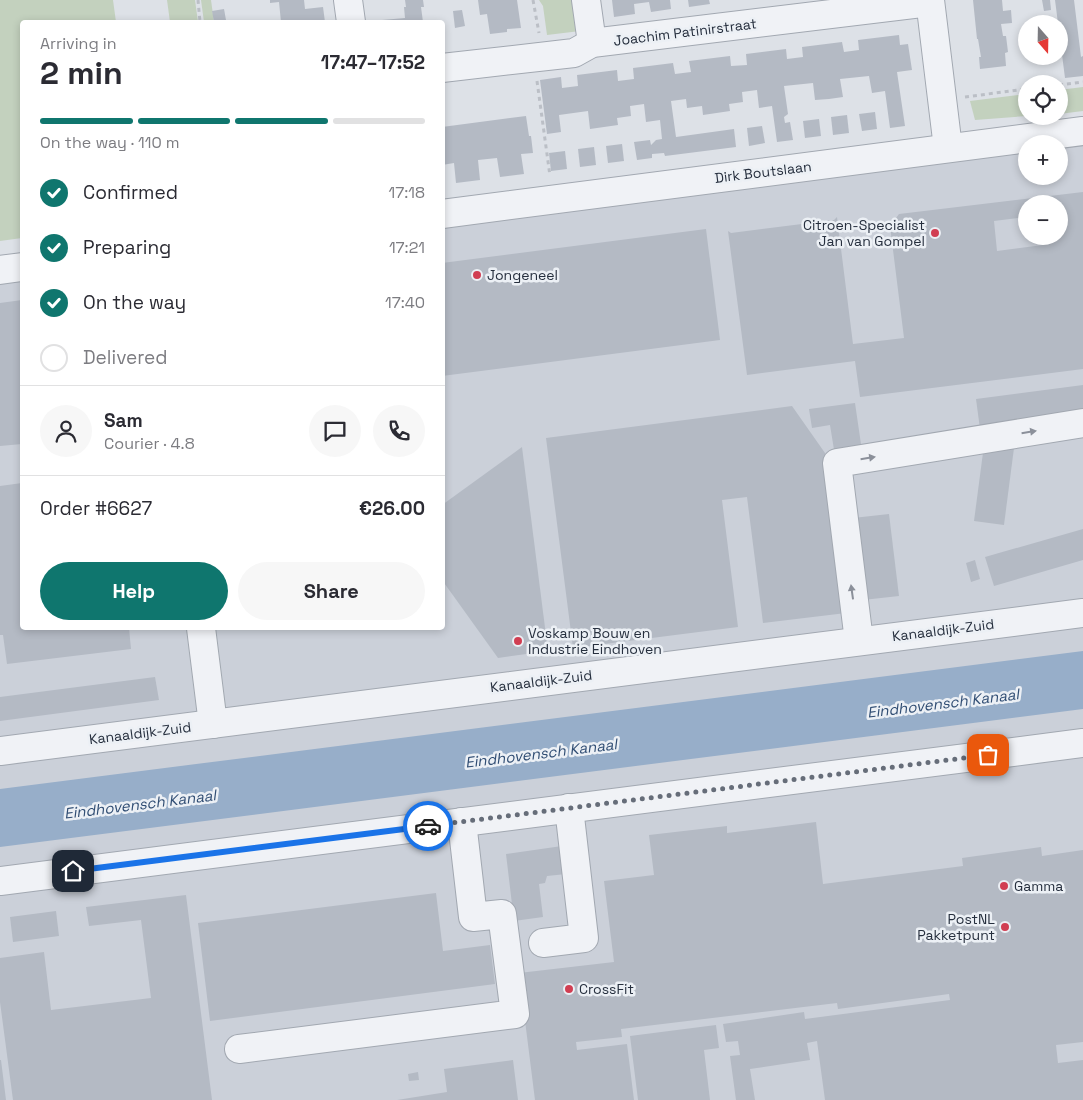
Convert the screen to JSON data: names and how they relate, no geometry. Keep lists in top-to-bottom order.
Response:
{
  "streets": {
    "street": ["Joachim Patinirstraat", "Dirk Boutslaan", "Kanaaldijk-Zuid"]
  },
  "water": ["Eindhovensch Kanaal"],
  "places": [
    "Citroen-Specialist Jan van Gompel",
    "Jongeneel",
    "Voskamp Bouw en Industrie Eindhoven",
    "Gamma",
    "PostNL Pakketpunt",
    "CrossFit"
  ],
  "north": "bottom",
  "page": {
    "map_buttons": ["+", "−"],
    "heading": ["2 min", "Arriving in", "17:47–17:52"],
    "panel": [
      "Sam",
      "Courier · 4.8",
      "Order #6627",
      "€26.00"
    ],
    "bar": "On the way · 110 m",
    "list": [
      ["Confirmed", "17:18"],
      ["Preparing", "17:21"],
      ["On the way", "17:40"],
      "Delivered"
    ],
    "buttons": ["Help", "Share"]
  }
}
